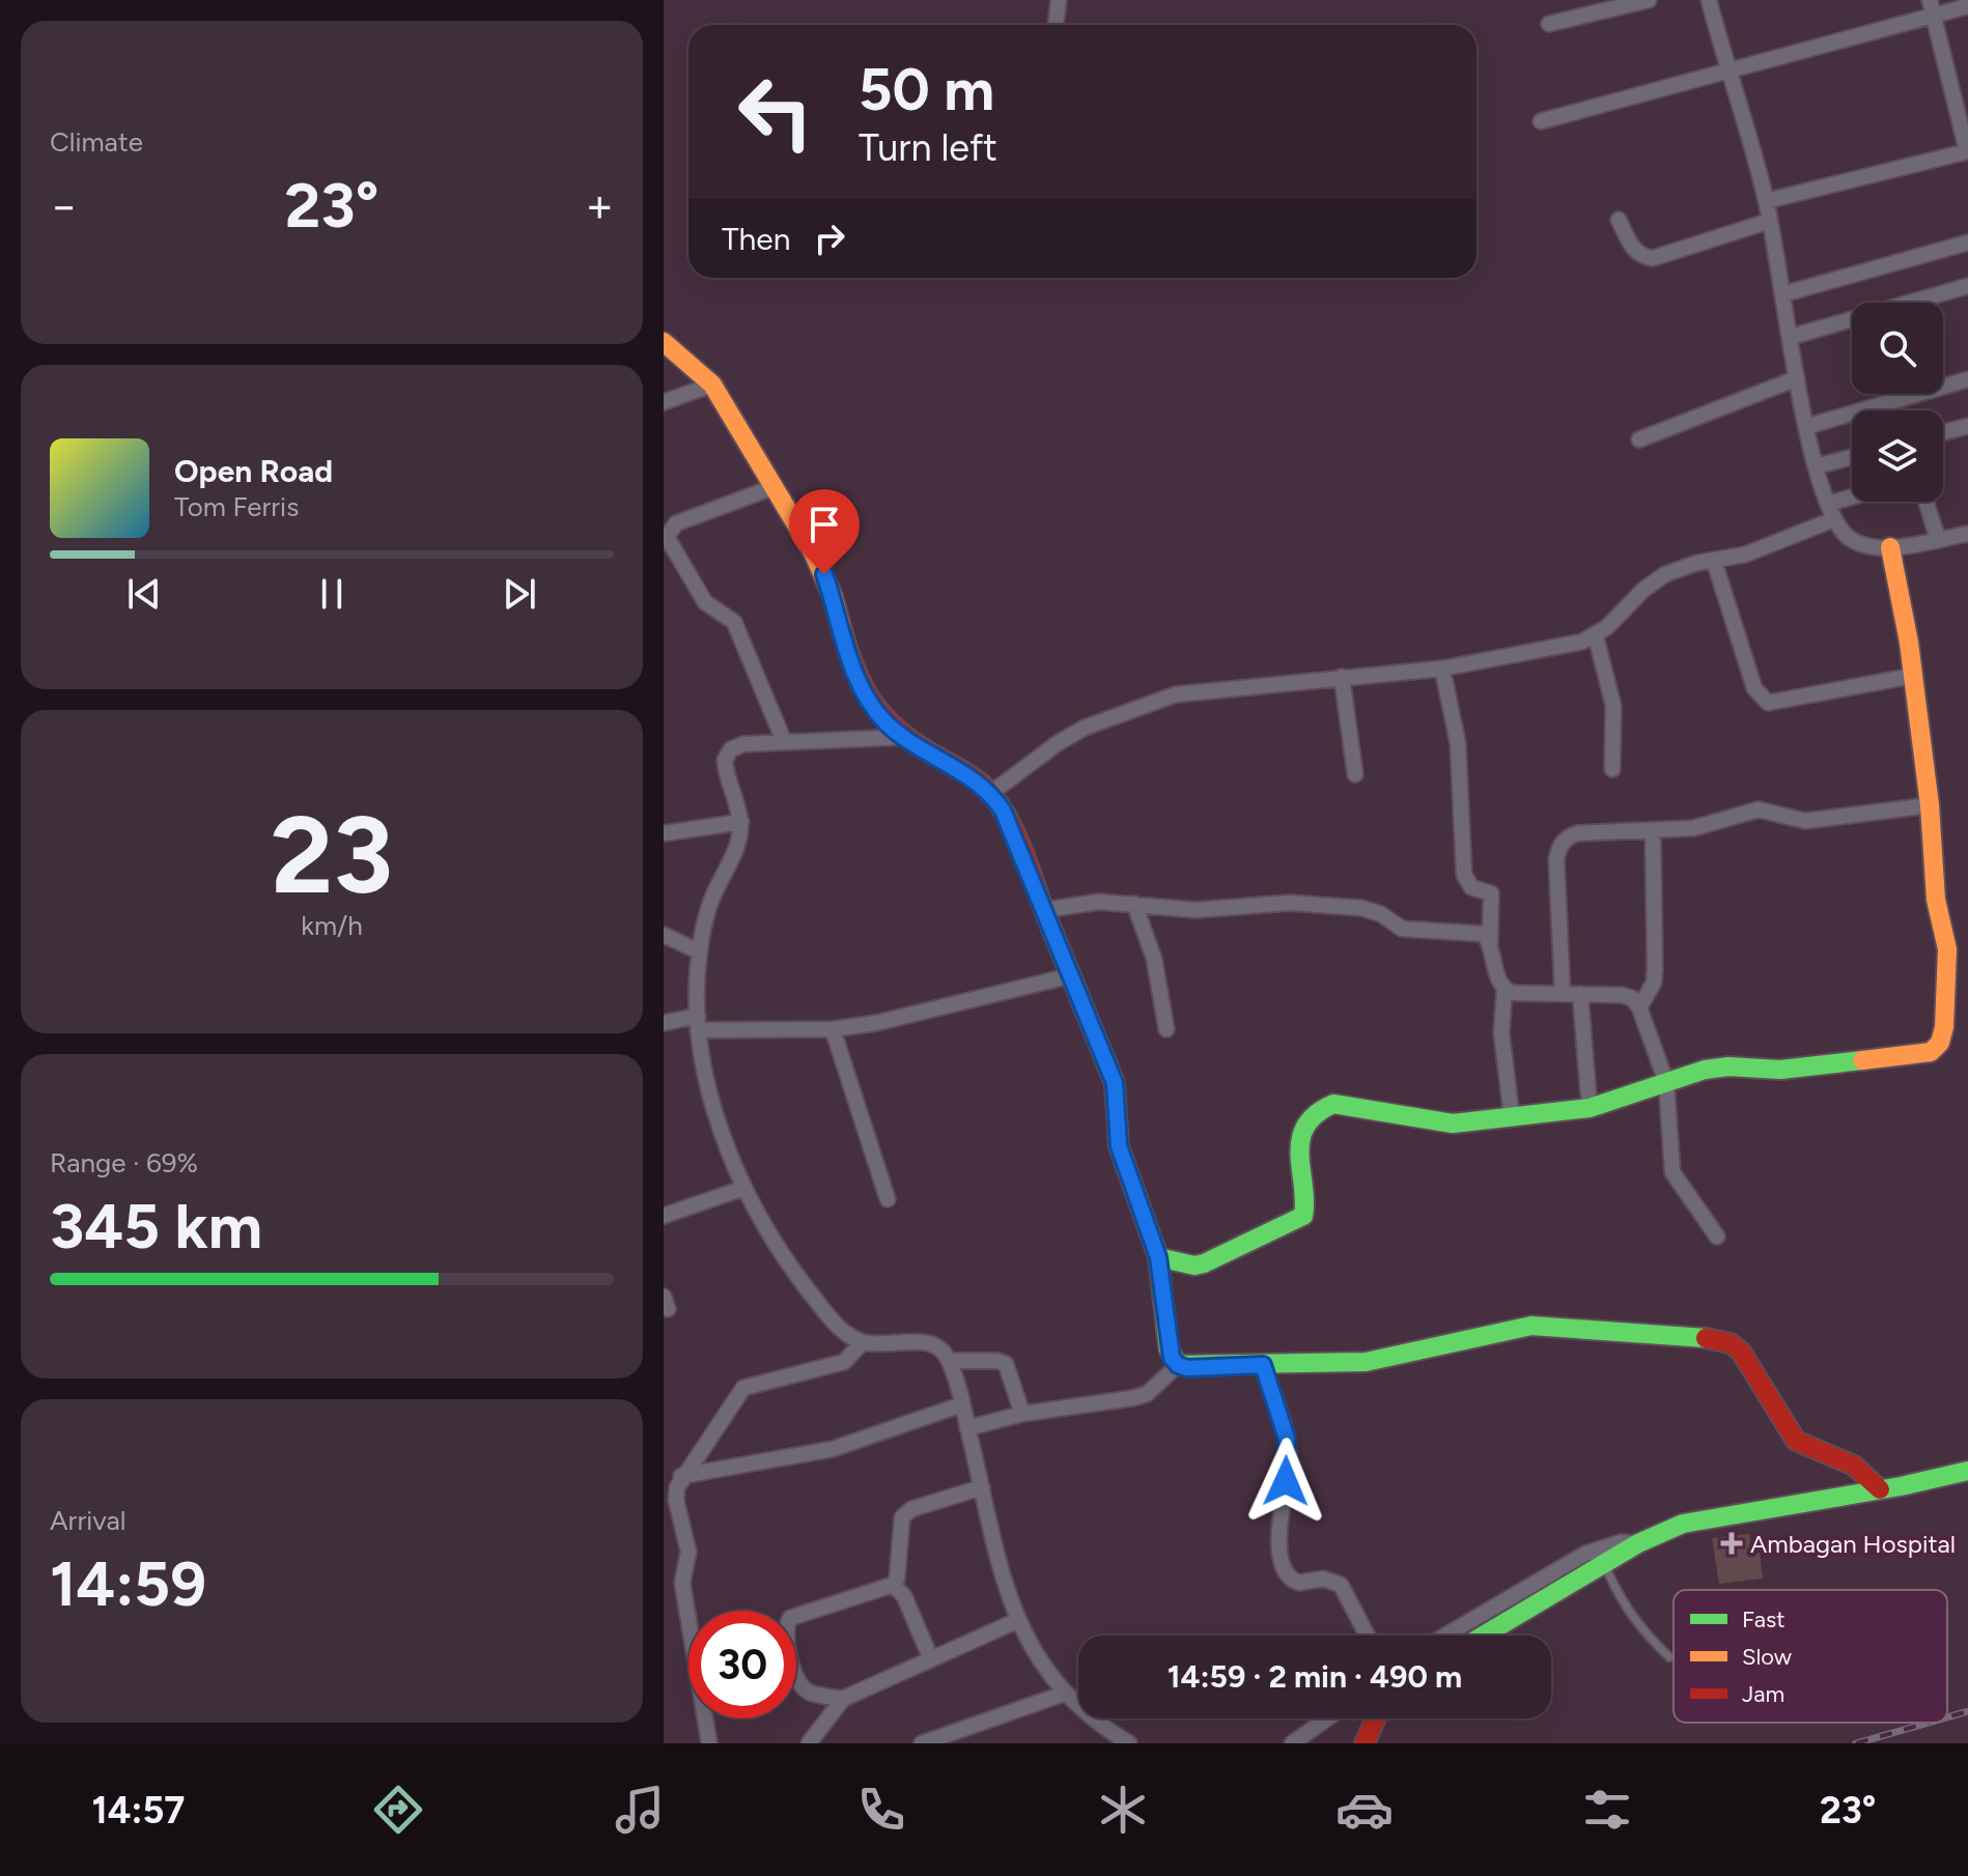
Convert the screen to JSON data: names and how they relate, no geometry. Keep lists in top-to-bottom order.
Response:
{
  "places": {
    "health": ["Ambagan Hospital"]
  },
  "legend": ["Fast", "Slow", "Jam"],
  "page": {
    "tile": [
      "Climate",
      ["23", "km/h"],
      ["Range · 69%", "345 km"],
      ["Arrival", "14:59"]
    ],
    "turn": ["50 m", "Turn left"],
    "heat": ["−", "23°", "+"],
    "then": "Then",
    "song": ["Open Road", "Tom Ferris"],
    "limit": "30",
    "trip": "14:59 · 2 min · 490 m",
    "tabs": ["14:57", "23°"]
  }
}
